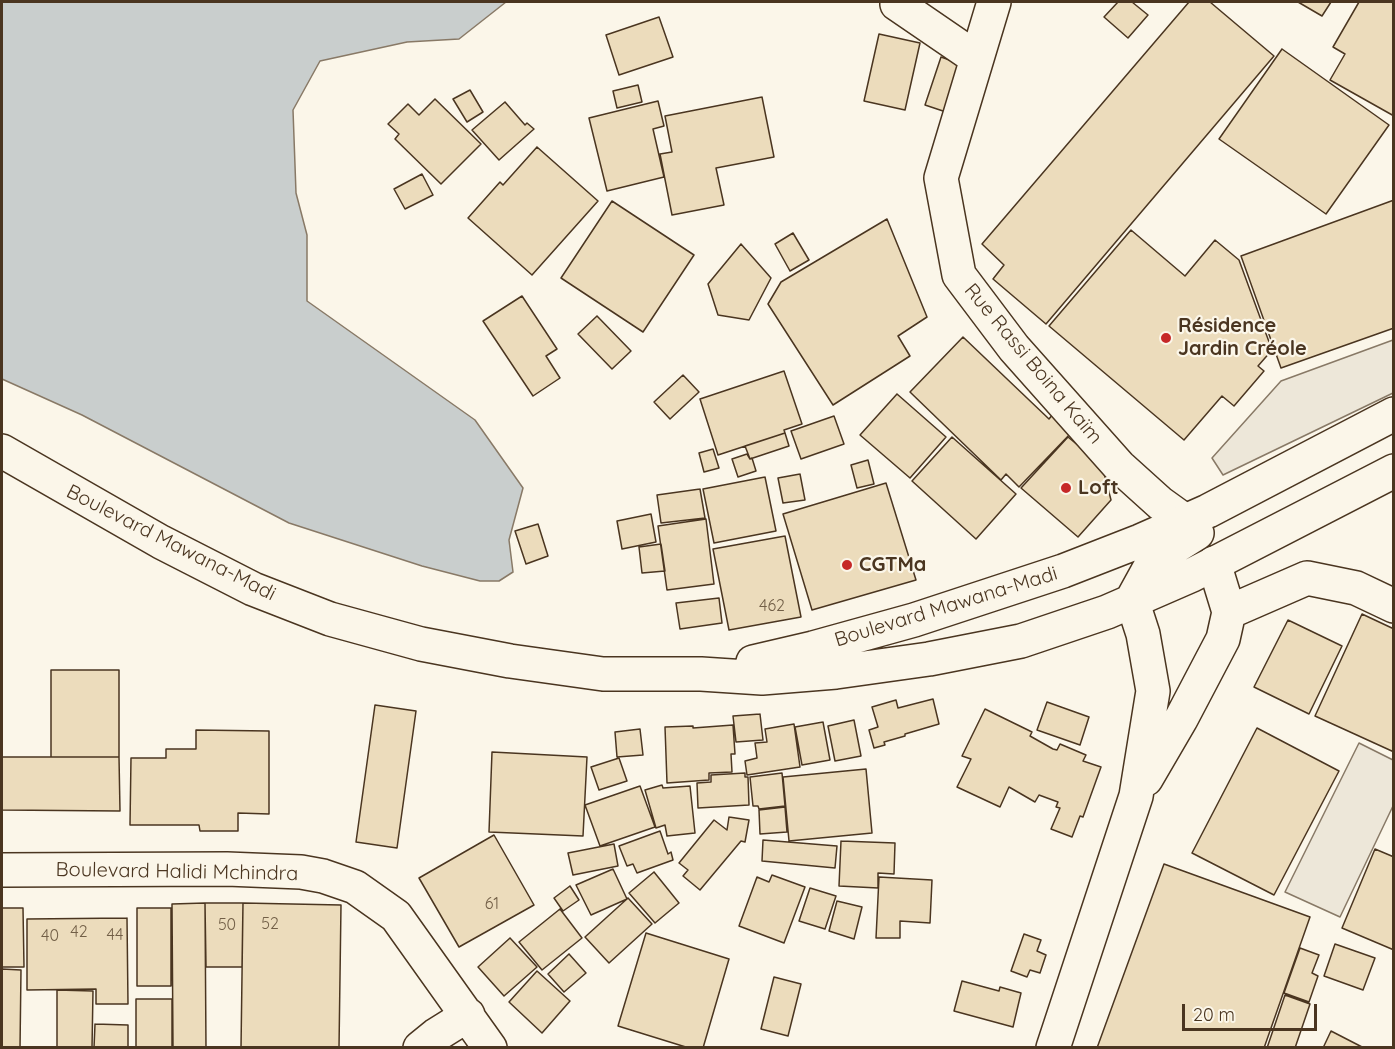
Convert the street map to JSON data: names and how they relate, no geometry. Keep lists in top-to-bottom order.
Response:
{
  "streets": {
    "main road": ["Rue Rassi Boina Kaïm", "Boulevard Mawana-Madi", "Boulevard Halidi Mchindra"]
  },
  "crossings": [
    ["Rue Rassi Boina Kaïm", "Boulevard Mawana-Madi"]
  ],
  "places": ["Résidence Jardin Créole", "Loft", "CGTMa"],
  "house_numbers": [
    "462",
    "61",
    "52",
    "50",
    "42",
    "44",
    "40"
  ],
  "scale_bar": "20 m"
}
